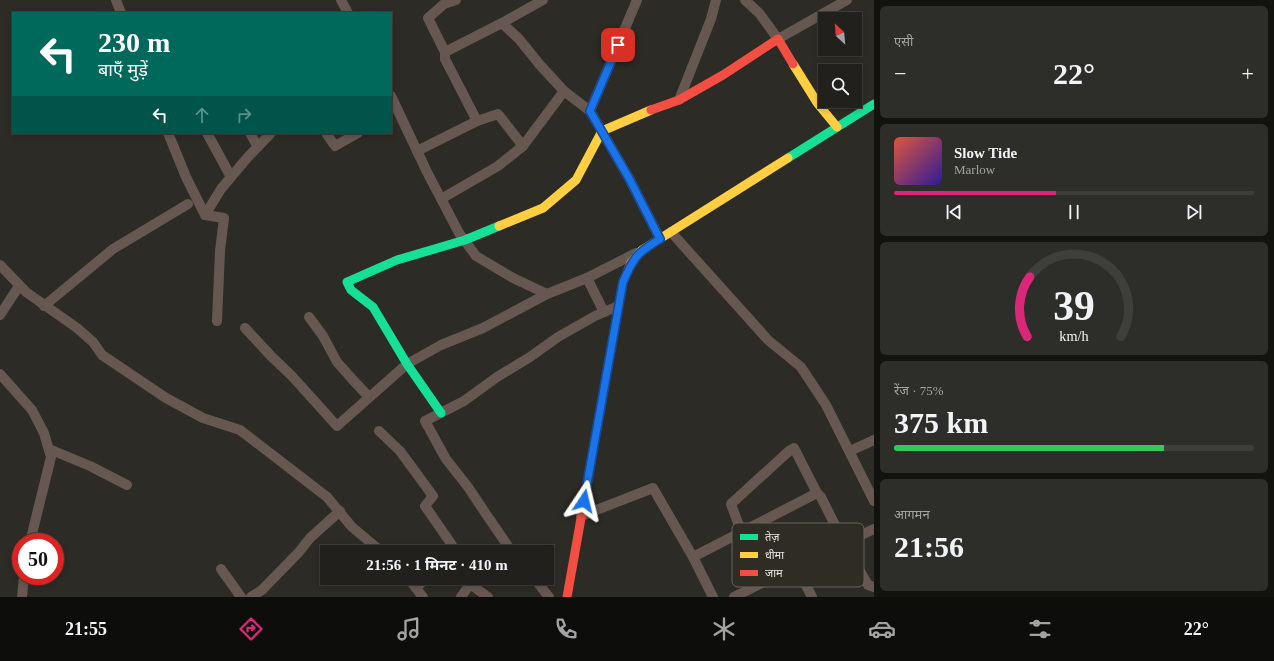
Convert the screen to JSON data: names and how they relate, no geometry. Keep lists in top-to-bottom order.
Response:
{
  "legend": ["तेज़", "धीमा", "जाम"],
  "north": "top left",
  "page": {
    "tile": [
      "एसी",
      ["रेंज · 75%", "375 km"],
      ["आगमन", "21:56"]
    ],
    "turn": ["230 m", "बाएँ मुड़ें"],
    "heat": ["−", "22°", "+"],
    "song": ["Slow Tide", "Marlow"],
    "limit": "50",
    "trip": "21:56 · 1 मिनट · 410 m",
    "tabs": ["21:55", "22°"],
    "gauge": ["39", "km/h"]
  }
}
